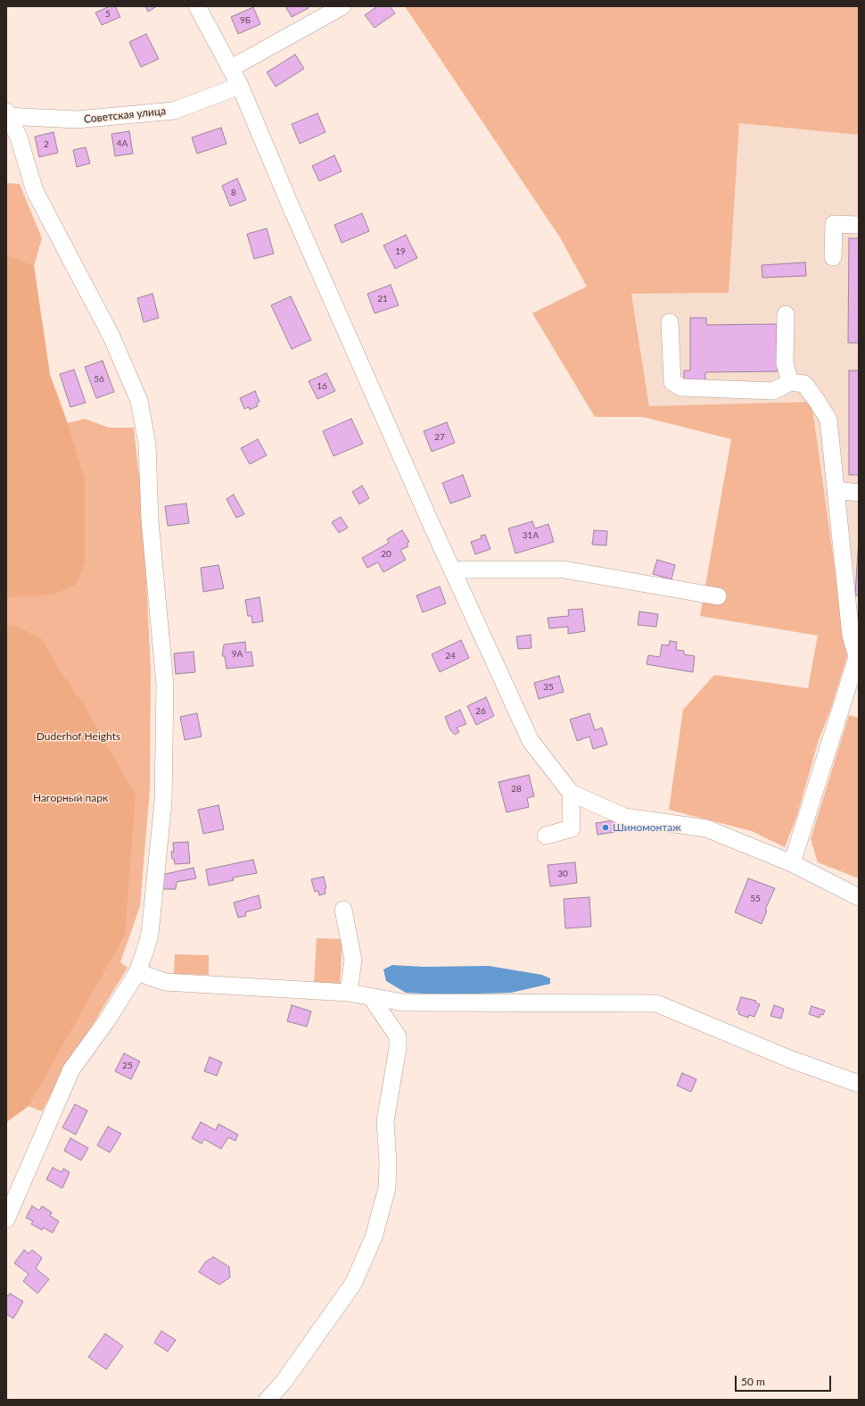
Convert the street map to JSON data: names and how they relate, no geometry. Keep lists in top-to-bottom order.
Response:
{
  "streets": {
    "street": ["Советская улица"]
  },
  "parks": ["Duderhof Heights", "Нагорный парк"],
  "places": ["Шиномонтаж"],
  "house_numbers": [
    "5",
    "9Б",
    "4А",
    "2",
    "8",
    "19",
    "21",
    "56",
    "16",
    "27",
    "31А",
    "20",
    "9А",
    "24",
    "35",
    "26",
    "28",
    "30",
    "55",
    "25"
  ],
  "scale_bar": "50 m"
}
